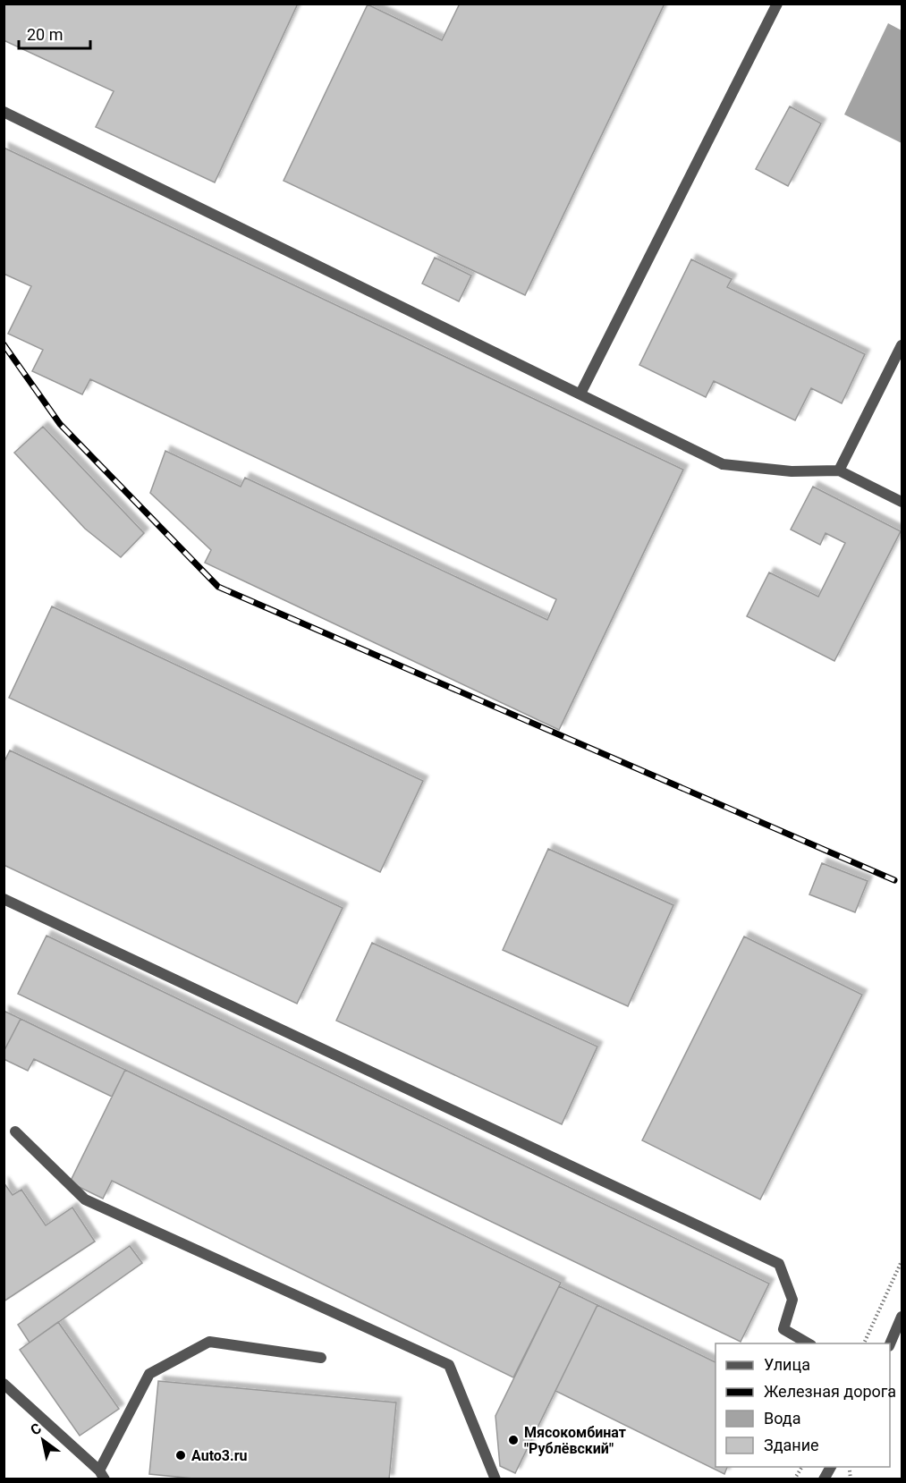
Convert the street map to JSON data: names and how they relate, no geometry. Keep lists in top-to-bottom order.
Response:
{
  "places": ["Мясокомбинат \"Рублёвский\"", "Auto3.ru"],
  "legend": [
    "Улица",
    "Железная дорога",
    "Вода",
    "Здание"
  ],
  "scale_bar": "20 m",
  "north": "top left"
}
